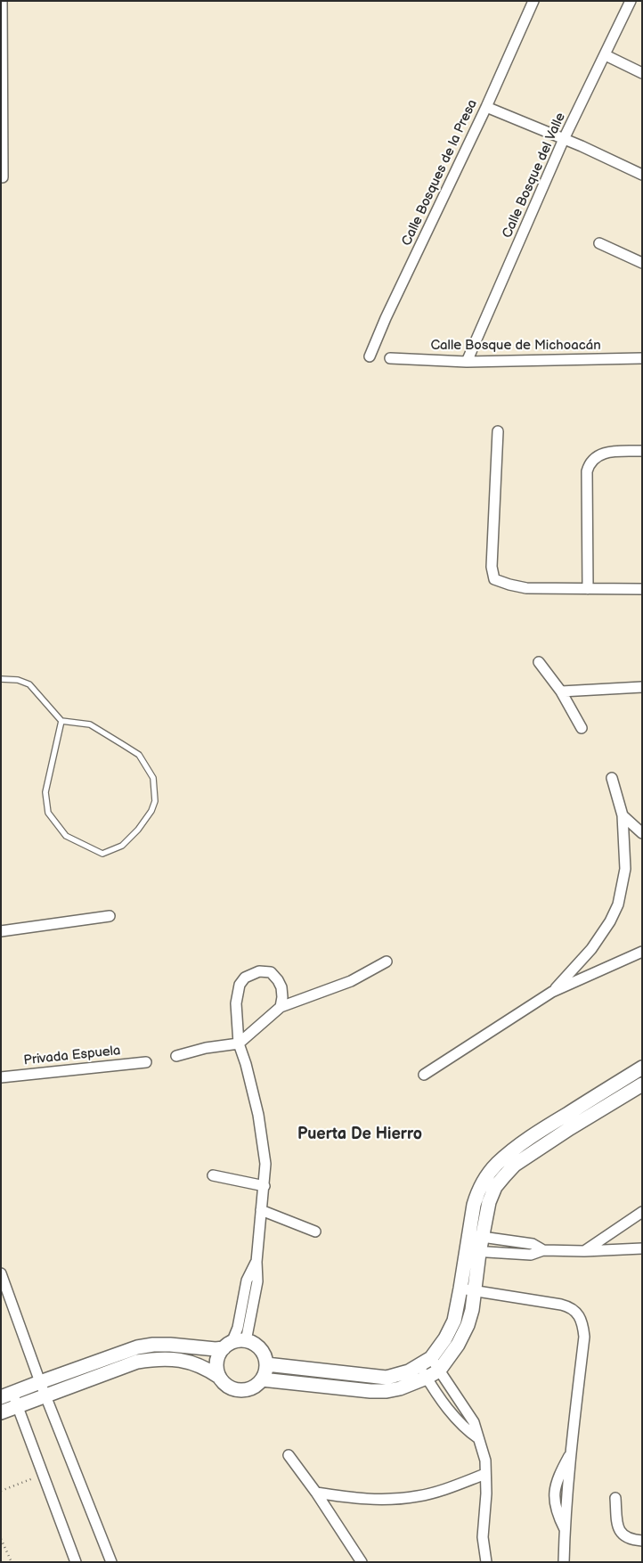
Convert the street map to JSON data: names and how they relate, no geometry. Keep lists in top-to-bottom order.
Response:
{
  "streets": {
    "street": [
      "Calle Bosques de la Presa",
      "Calle Bosque del Valle",
      "Calle Bosque de Michoacán",
      "Privada Espuela"
    ]
  },
  "crossings": [
    ["Calle Bosque del Valle", "Calle Bosque de Michoacán"]
  ],
  "districts": ["Puerta De Hierro"]
}
